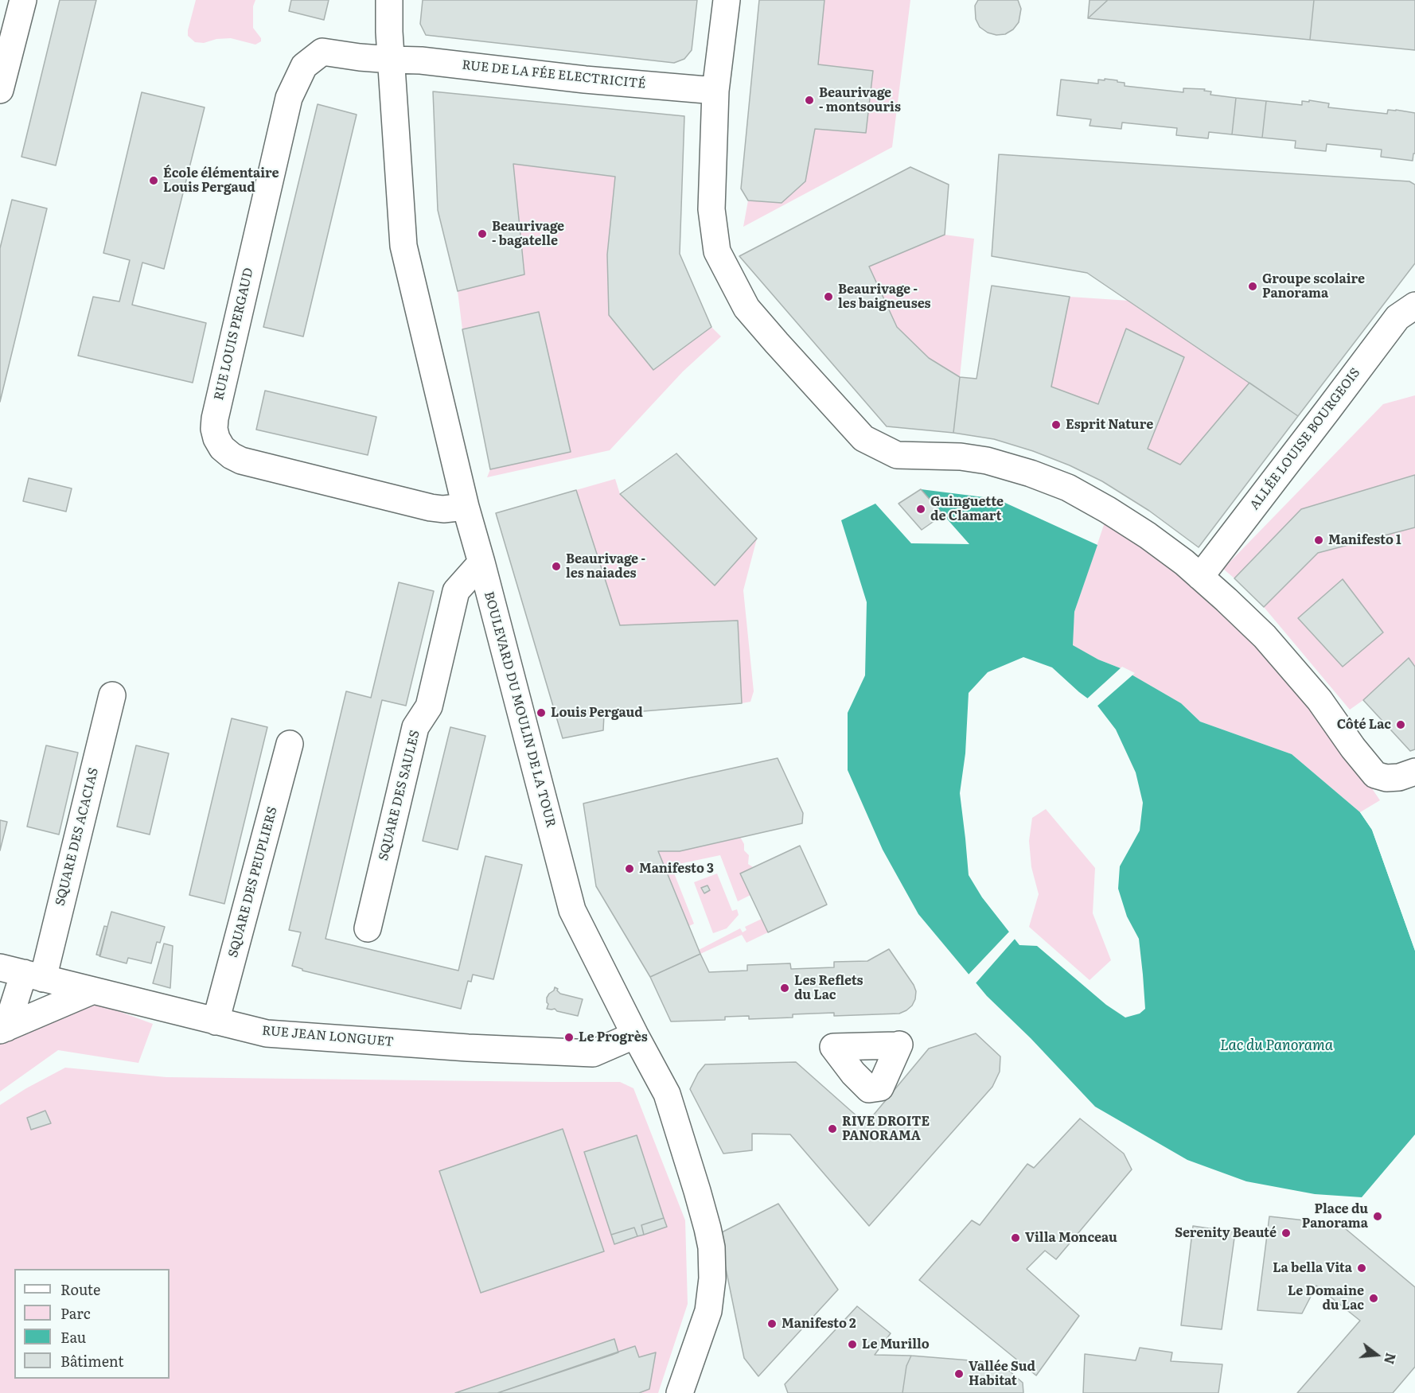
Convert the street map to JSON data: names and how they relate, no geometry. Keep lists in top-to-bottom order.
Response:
{
  "streets": {
    "street": [
      "RUE DE LA FÉE ELECTRICITÉ",
      "RUE LOUIS PERGAUD",
      "ALLÉE LOUISE BOURGEOIS",
      "BOULEVARD DU MOULIN DE LA TOUR",
      "SQUARE DES SAULES",
      "SQUARE DES ACACIAS",
      "SQUARE DES PEUPLIERS",
      "RUE JEAN LONGUET"
    ]
  },
  "crossings": [
    ["RUE DE LA FÉE ELECTRICITÉ", "RUE LOUIS PERGAUD"],
    ["RUE DE LA FÉE ELECTRICITÉ", "BOULEVARD DU MOULIN DE LA TOUR"],
    ["RUE LOUIS PERGAUD", "BOULEVARD DU MOULIN DE LA TOUR"],
    ["BOULEVARD DU MOULIN DE LA TOUR", "SQUARE DES SAULES"],
    ["BOULEVARD DU MOULIN DE LA TOUR", "RUE JEAN LONGUET"],
    ["SQUARE DES ACACIAS", "RUE JEAN LONGUET"],
    ["SQUARE DES PEUPLIERS", "RUE JEAN LONGUET"]
  ],
  "water": ["Lac du Panorama"],
  "places": [
    "Beaurivage - montsouris",
    "École élémentaire Louis Pergaud",
    "Beaurivage - bagatelle",
    "Groupe scolaire Panorama",
    "Beaurivage - les baigneuses",
    "Esprit Nature",
    "Guinguette de Clamart",
    "Manifesto 1",
    "Beaurivage - les naiades",
    "Louis Pergaud",
    "Côté Lac",
    "Manifesto 3",
    "Les Reflets du Lac",
    "Le Progrès",
    "RIVE DROITE PANORAMA",
    "Place du Panorama",
    "Serenity Beauté",
    "Villa Monceau",
    "La bella Vita",
    "Le Domaine du Lac",
    "Manifesto 2",
    "Le Murillo",
    "Vallée Sud Habitat"
  ],
  "legend": [
    "Route",
    "Parc",
    "Eau",
    "Bâtiment"
  ],
  "north": "right"
}
